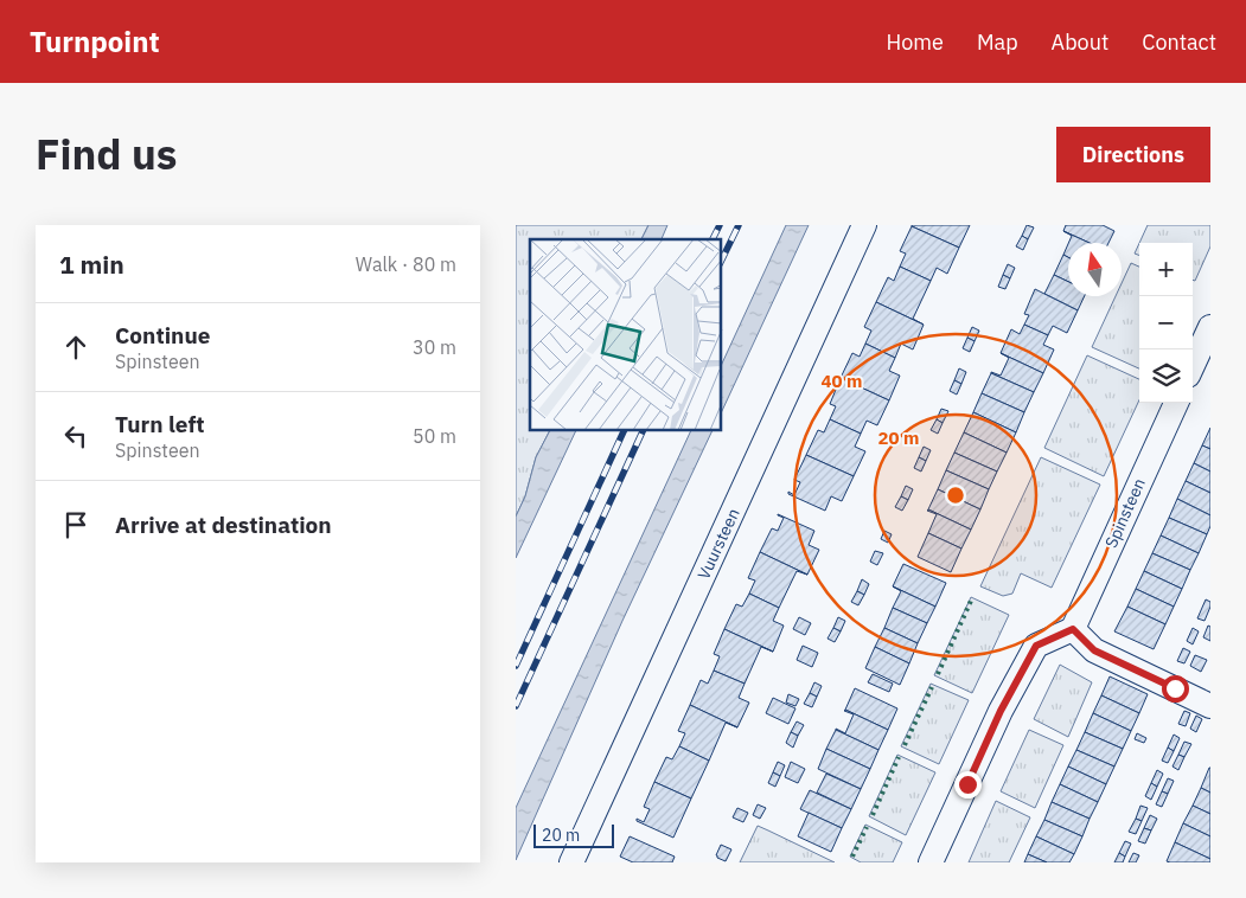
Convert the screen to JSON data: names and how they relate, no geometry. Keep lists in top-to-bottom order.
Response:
{
  "streets": {
    "street": ["Spinsteen", "Vuursteen"]
  },
  "scale_bar": "20 m",
  "north": "top",
  "page": {
    "header": "Turnpoint",
    "nav": [
      "Home",
      "Map",
      "About",
      "Contact"
    ],
    "title": "Find us",
    "buttons": "Directions",
    "heading": ["1 min", "Walk · 80 m"],
    "map_buttons": ["+", "−"],
    "list": [
      ["Continue", "Spinsteen", "30 m"],
      ["Turn left", "Spinsteen", "50 m"],
      "Arrive at destination"
    ],
    "scale": "20 m"
  },
  "rings": ["40 m", "20 m"]
}
